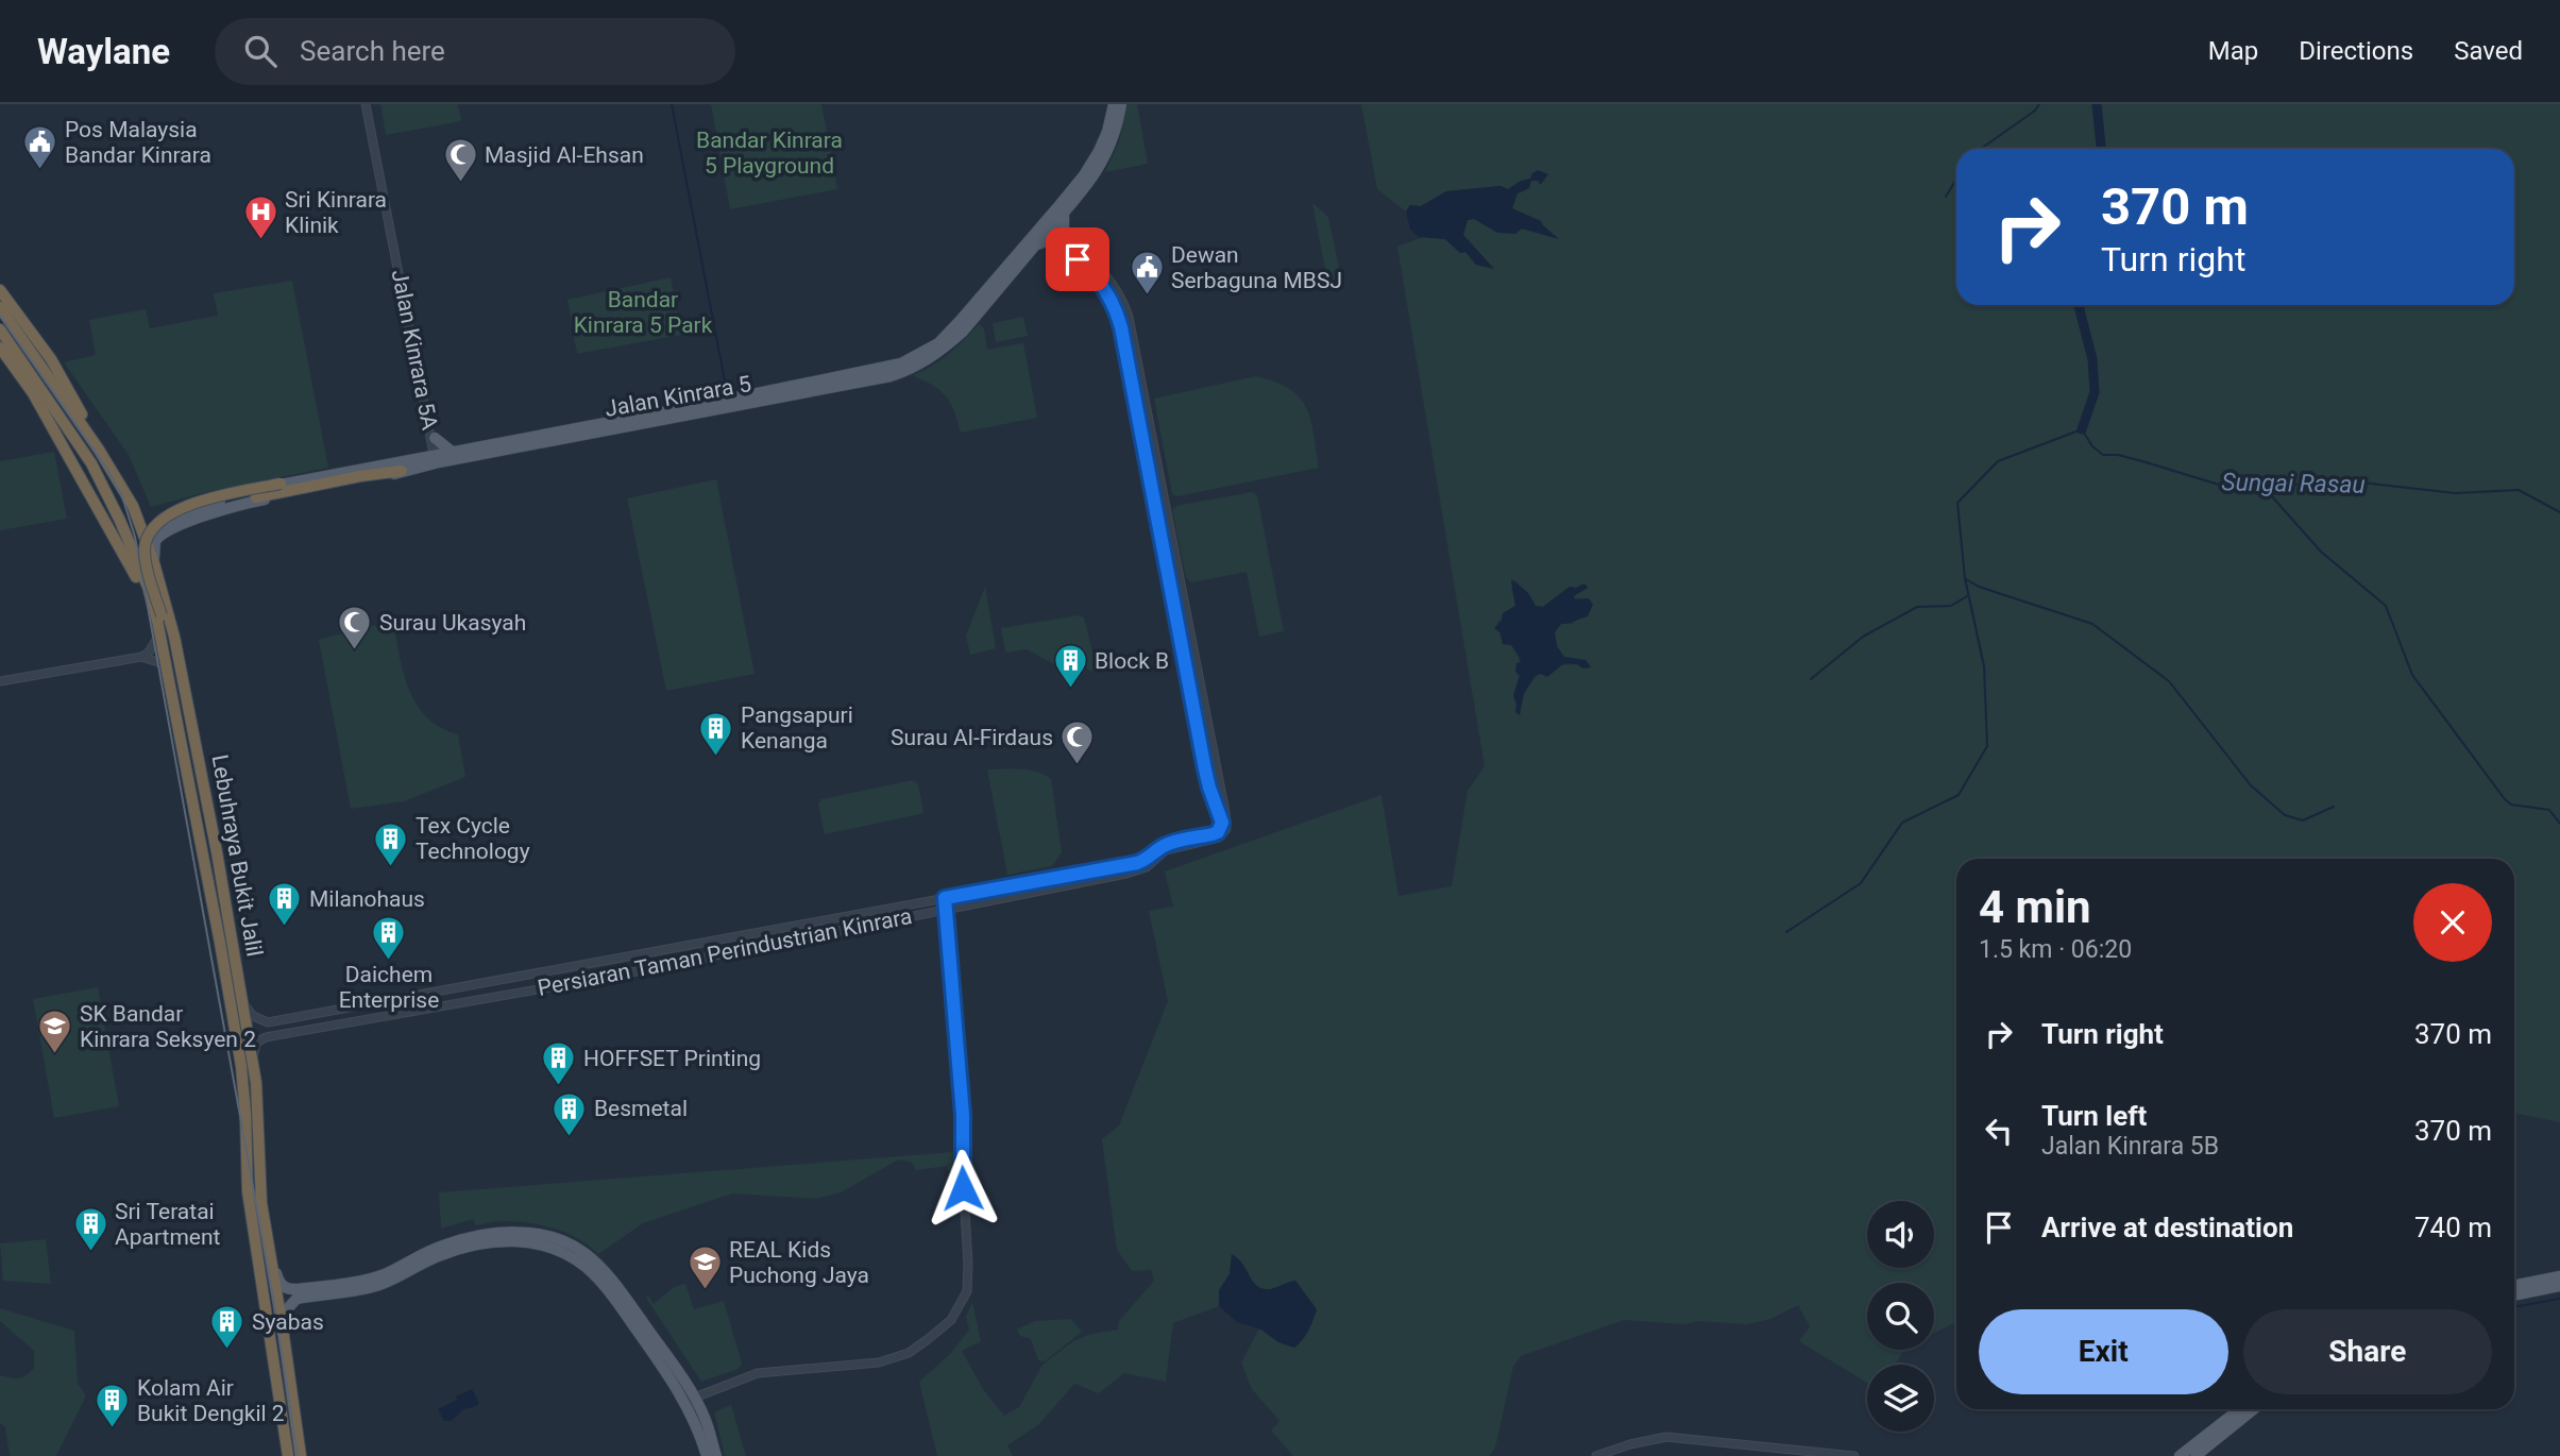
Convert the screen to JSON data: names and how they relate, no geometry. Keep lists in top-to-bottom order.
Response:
{
  "streets": {
    "highway": ["Lebuhraya Bukit Jalil"],
    "main road": ["Jalan Kinrara 5"],
    "street": ["Jalan Kinrara 5A", "Persiaran Taman Perindustrian Kinrara"]
  },
  "crossings": [
    ["Jalan Kinrara 5A", "Jalan Kinrara 5"],
    ["Jalan Kinrara 5", "Lebuhraya Bukit Jalil"],
    ["Lebuhraya Bukit Jalil", "Persiaran Taman Perindustrian Kinrara"]
  ],
  "water": ["Sungai Rasau"],
  "parks": ["Bandar Kinrara 5 Playground", "Bandar Kinrara 5 Park"],
  "places": {
    "public building": ["Pos Malaysia Bandar Kinrara", "Dewan Serbaguna MBSJ"],
    "mosque": ["Masjid Al-Ehsan", "Surau Ukasyah", "Surau Al-Firdaus"],
    "hospital": ["Sri Kinrara Klinik"],
    "building": [
      "Block B",
      "Pangsapuri Kenanga",
      "Tex Cycle Technology",
      "Milanohaus",
      "Daichem Enterprise",
      "HOFFSET Printing",
      "Besmetal",
      "Sri Teratai Apartment",
      "Syabas",
      "Kolam Air Bukit Dengkil 2"
    ],
    "school or university": ["SK Bandar Kinrara Seksyen 2", "REAL Kids Puchong Jaya"]
  },
  "page": {
    "header": "Waylane",
    "search": "Search here",
    "nav": ["Map", "Directions", "Saved"],
    "turn": ["370 m", "Turn right"],
    "heading": ["4 min", "1.5 km · 06:20"],
    "list": [
      {
        "name": "Turn right",
        "value": "370 m"
      },
      {
        "name": "Turn left",
        "note": "Jalan Kinrara 5B",
        "value": "370 m"
      },
      {
        "name": "Arrive at destination",
        "value": "740 m"
      }
    ],
    "buttons": ["Exit", "Share"]
  }
}
